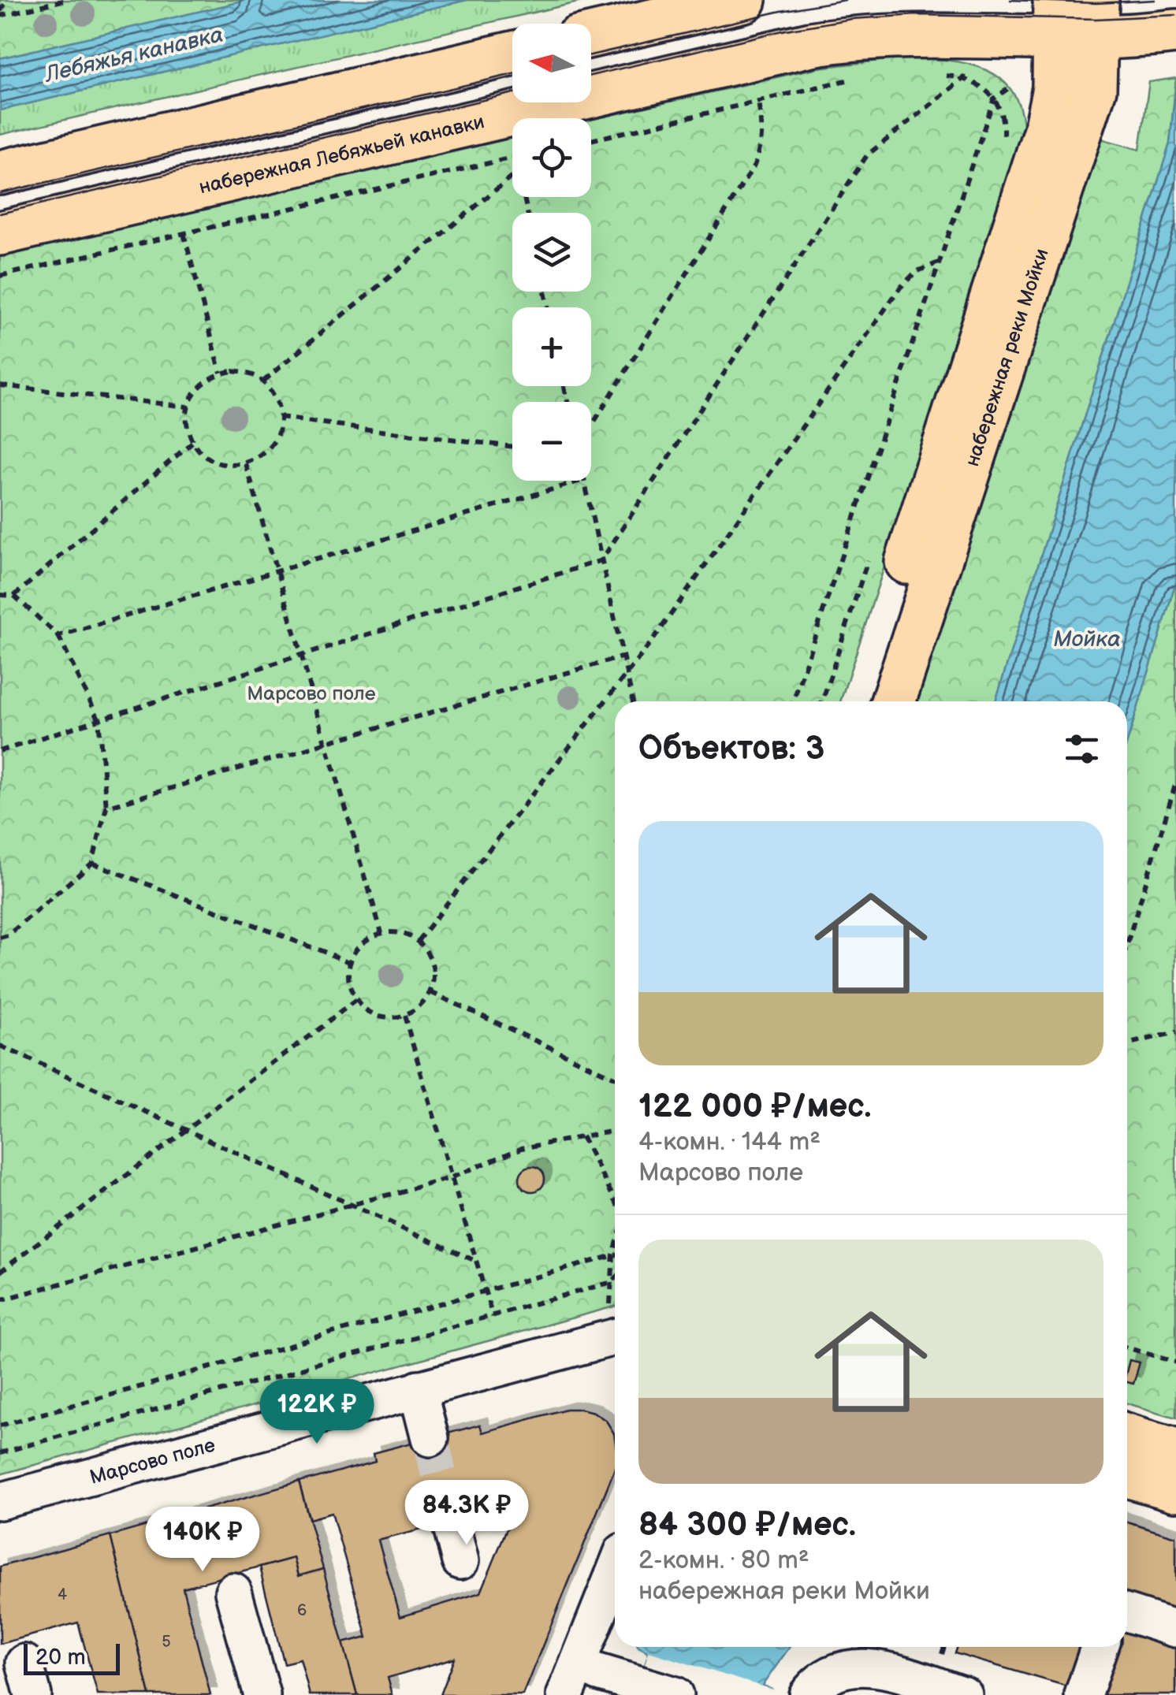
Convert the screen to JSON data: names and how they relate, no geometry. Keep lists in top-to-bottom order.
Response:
{
  "streets": {
    "main road": ["набережная Лебяжьей канавки", "набережная реки Мойки"],
    "street": ["Марсово поле"]
  },
  "crossings": [
    ["набережная Лебяжьей канавки", "набережная реки Мойки"]
  ],
  "water": ["Лебяжья канавка", "Мойка"],
  "parks": ["Марсово поле"],
  "house_numbers": ["4", "6", "5"],
  "scale_bar": "20 m",
  "north": "left",
  "page": {
    "map_buttons": ["+", "−"],
    "heading": "Объектов: 3",
    "list": [
      {
        "name": "122 000 ₽/мес.",
        "note": "4-комн. · 144 m² · Марсово поле"
      },
      {
        "name": "84 300 ₽/мес.",
        "note": "2-комн. · 80 m² · набережная реки Мойки"
      }
    ],
    "price": ["122K ₽", "84.3K ₽", "140K ₽"],
    "scale": "20 m"
  }
}
